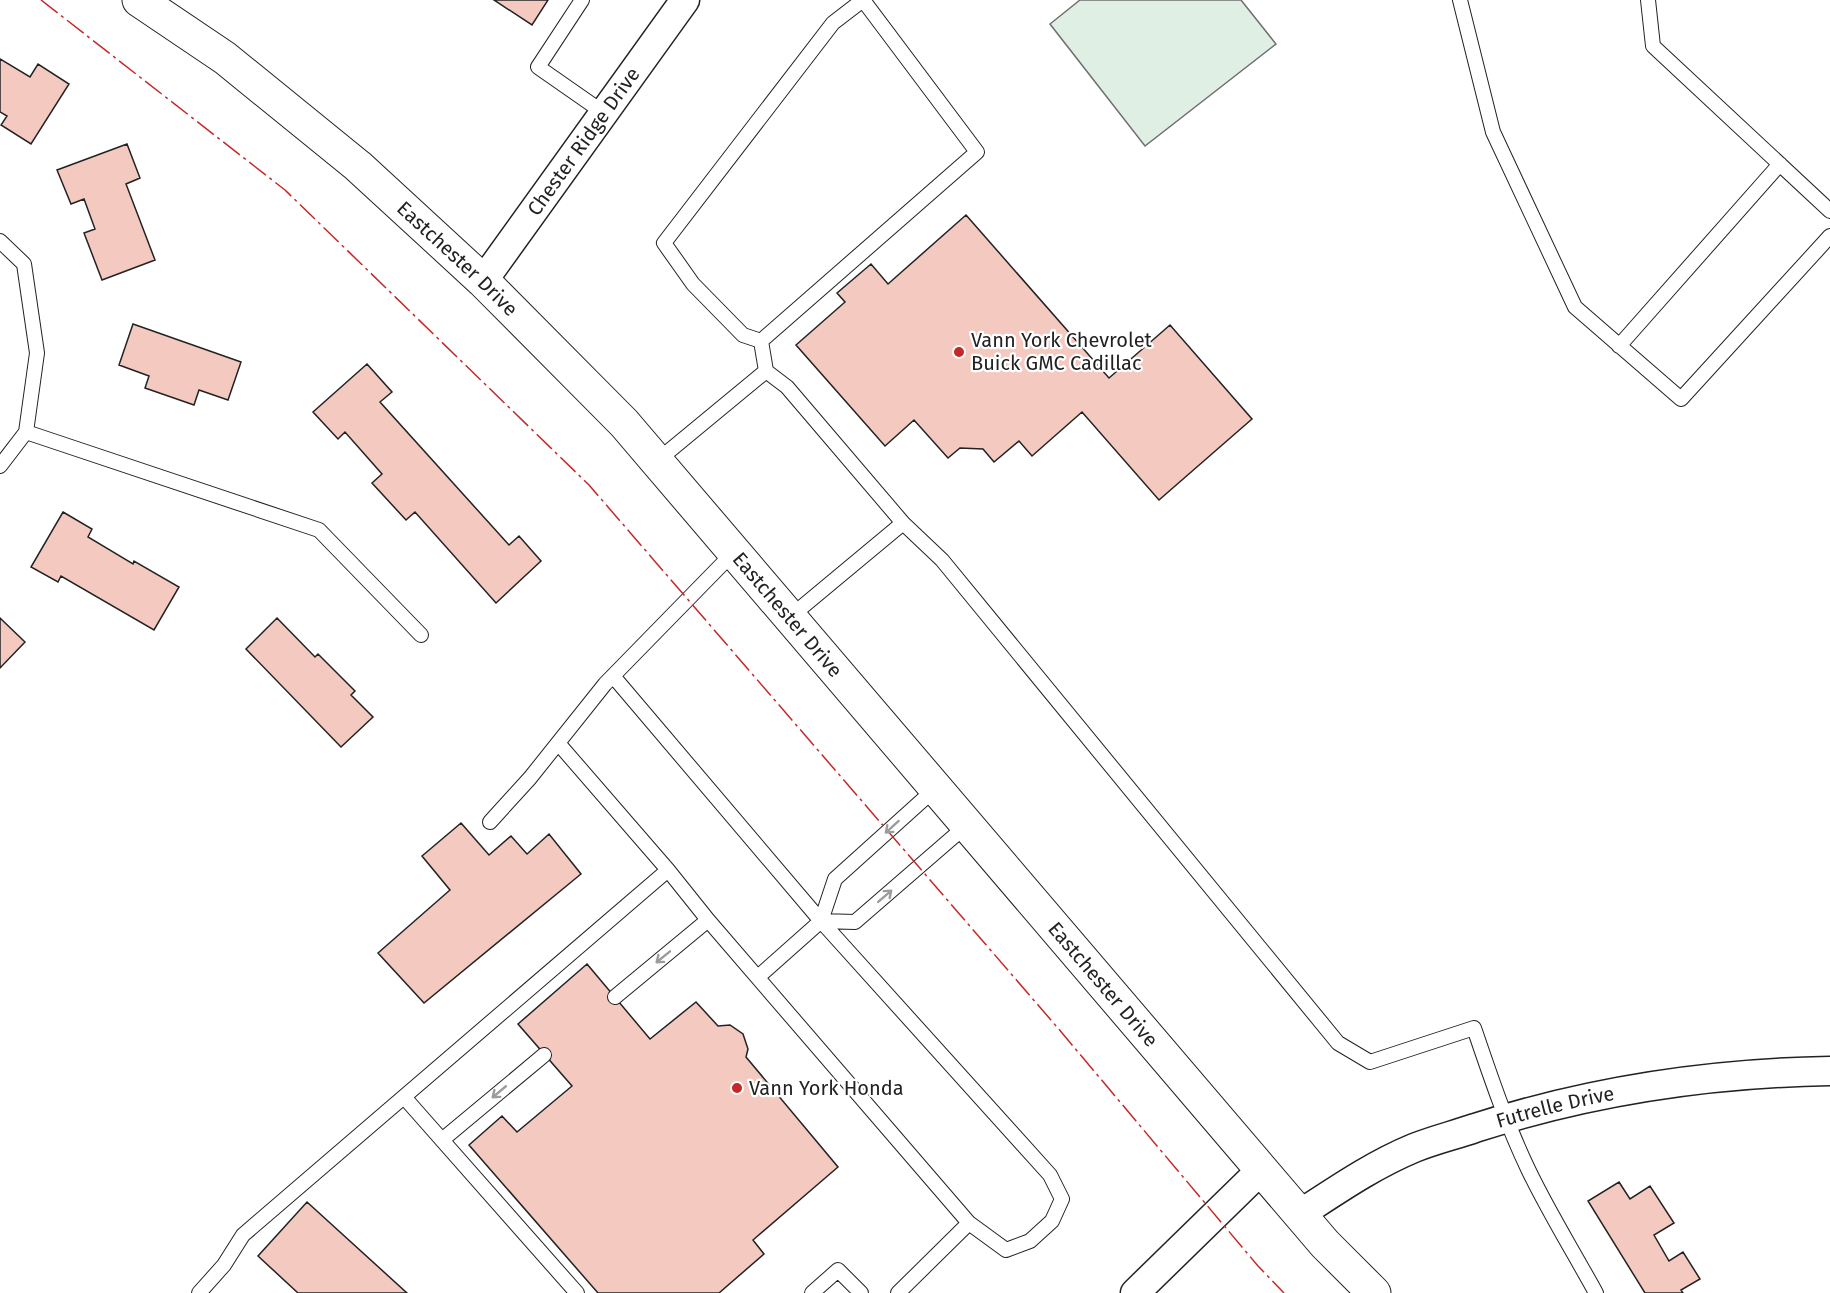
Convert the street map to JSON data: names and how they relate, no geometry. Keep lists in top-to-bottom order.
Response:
{
  "streets": {
    "main road": ["Eastchester Drive"],
    "street": ["Chester Ridge Drive", "Futrelle Drive"]
  },
  "crossings": [
    ["Chester Ridge Drive", "Eastchester Drive"],
    ["Eastchester Drive", "Futrelle Drive"]
  ],
  "places": ["Vann York Chevrolet Buick GMC Cadillac", "Vann York Honda"]
}
